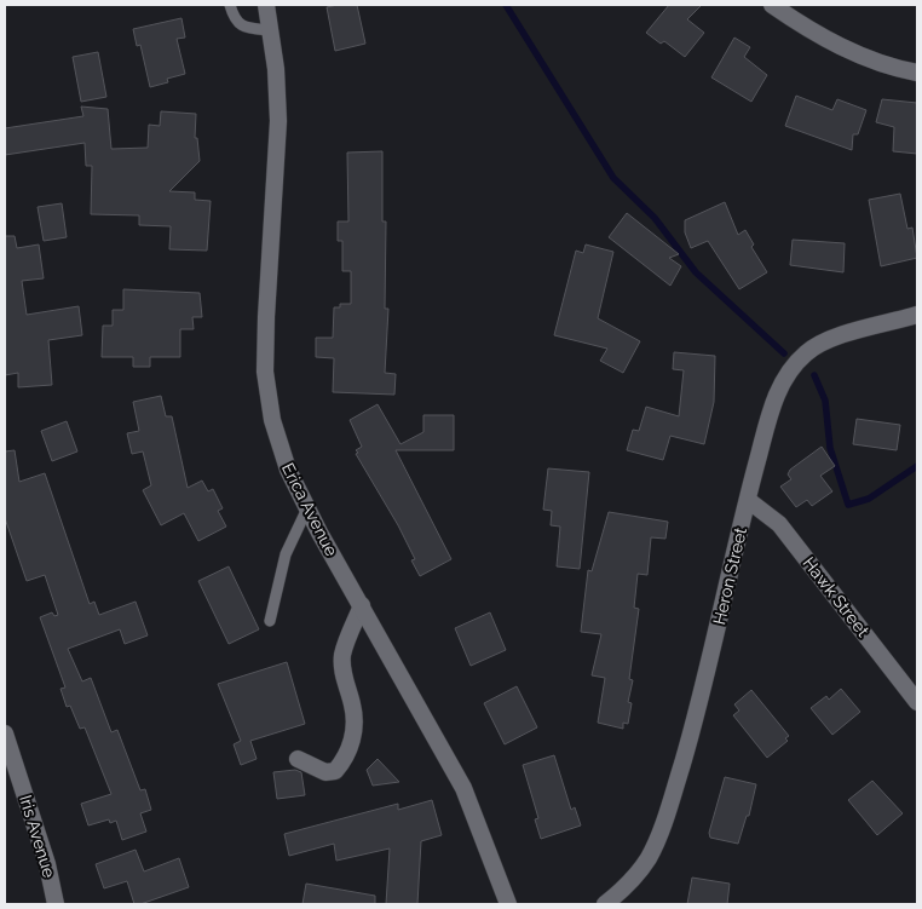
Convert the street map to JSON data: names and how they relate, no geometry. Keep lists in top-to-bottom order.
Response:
{
  "streets": {
    "street": [
      "Erica Avenue",
      "Heron Street",
      "Hawk Street",
      "Iris Avenue"
    ]
  },
  "crossings": [
    ["Heron Street", "Hawk Street"]
  ]
}
